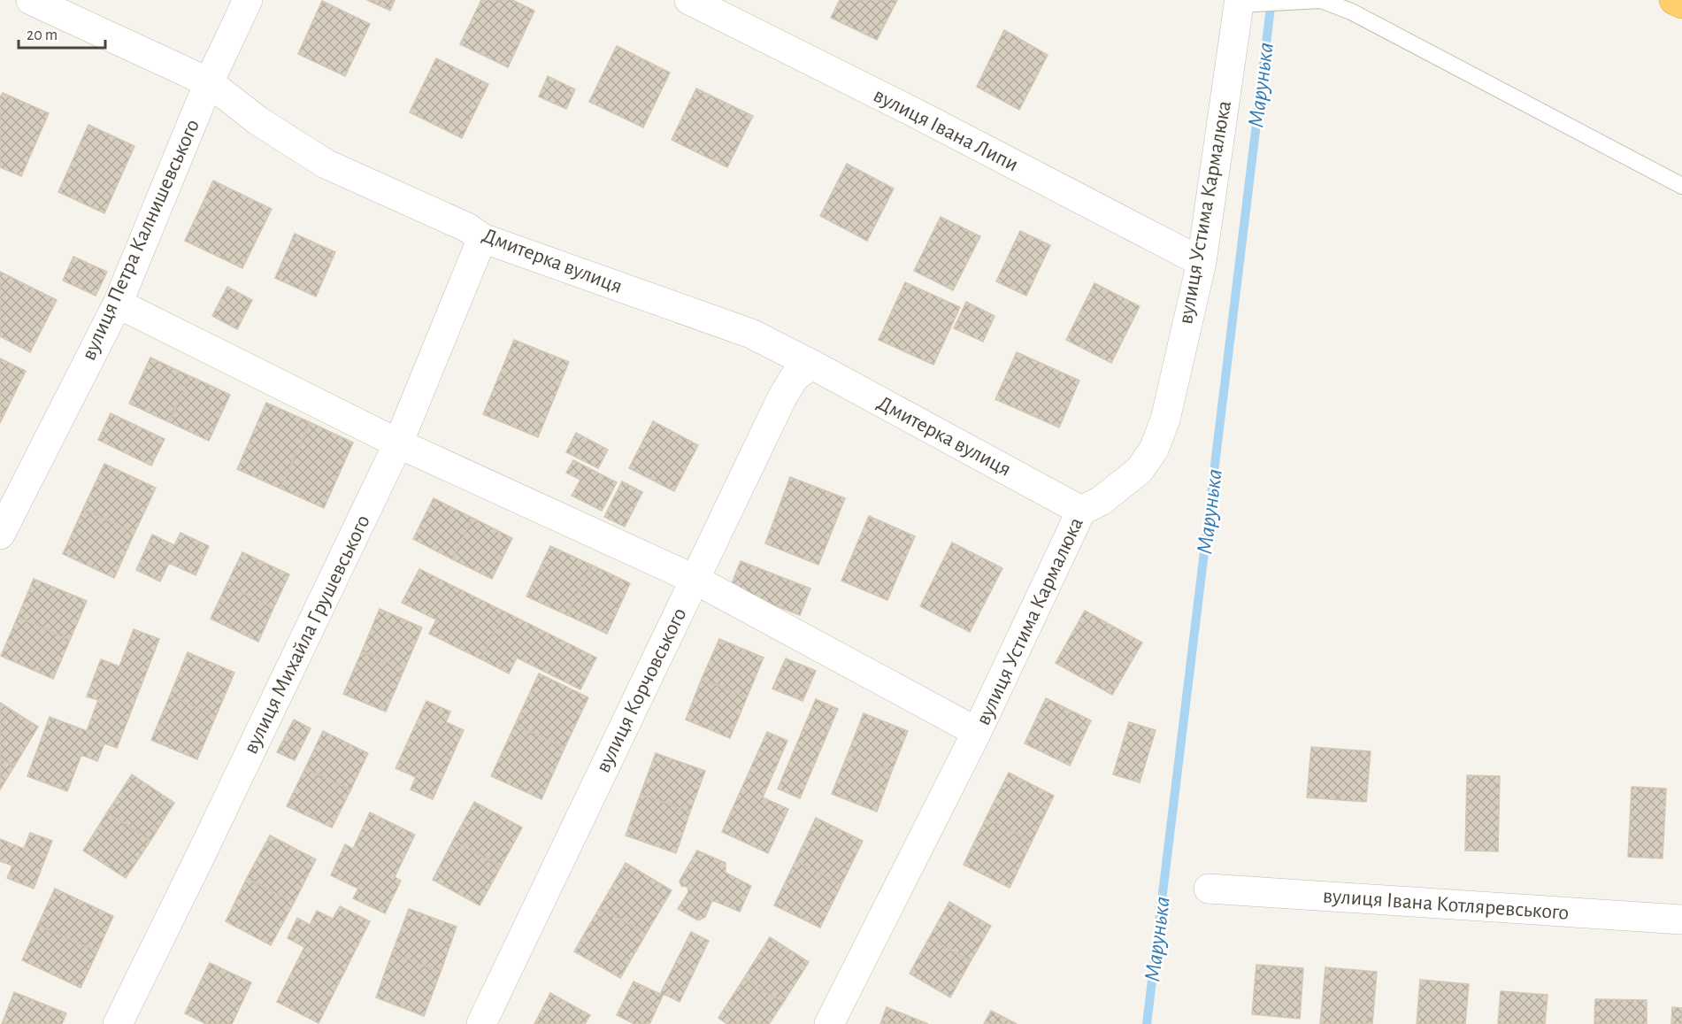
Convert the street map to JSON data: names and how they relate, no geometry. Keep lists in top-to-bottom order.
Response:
{
  "streets": {
    "street": [
      "вулиця Івана Липи",
      "вулиця Устима Кармалюка",
      "вулиця Петра Калнишевського",
      "Дмитерка вулиця",
      "вулиця Михайла Грушевського",
      "вулиця Корчовського",
      "вулиця Івана Котляревського"
    ]
  },
  "crossings": [
    ["вулиця Івана Липи", "вулиця Устима Кармалюка"],
    ["вулиця Устима Кармалюка", "Дмитерка вулиця"],
    ["вулиця Петра Калнишевського", "Дмитерка вулиця"],
    ["Дмитерка вулиця", "вулиця Михайла Грушевського"],
    ["Дмитерка вулиця", "вулиця Корчовського"]
  ],
  "water": ["Марунька"],
  "scale_bar": "20 m"
}
